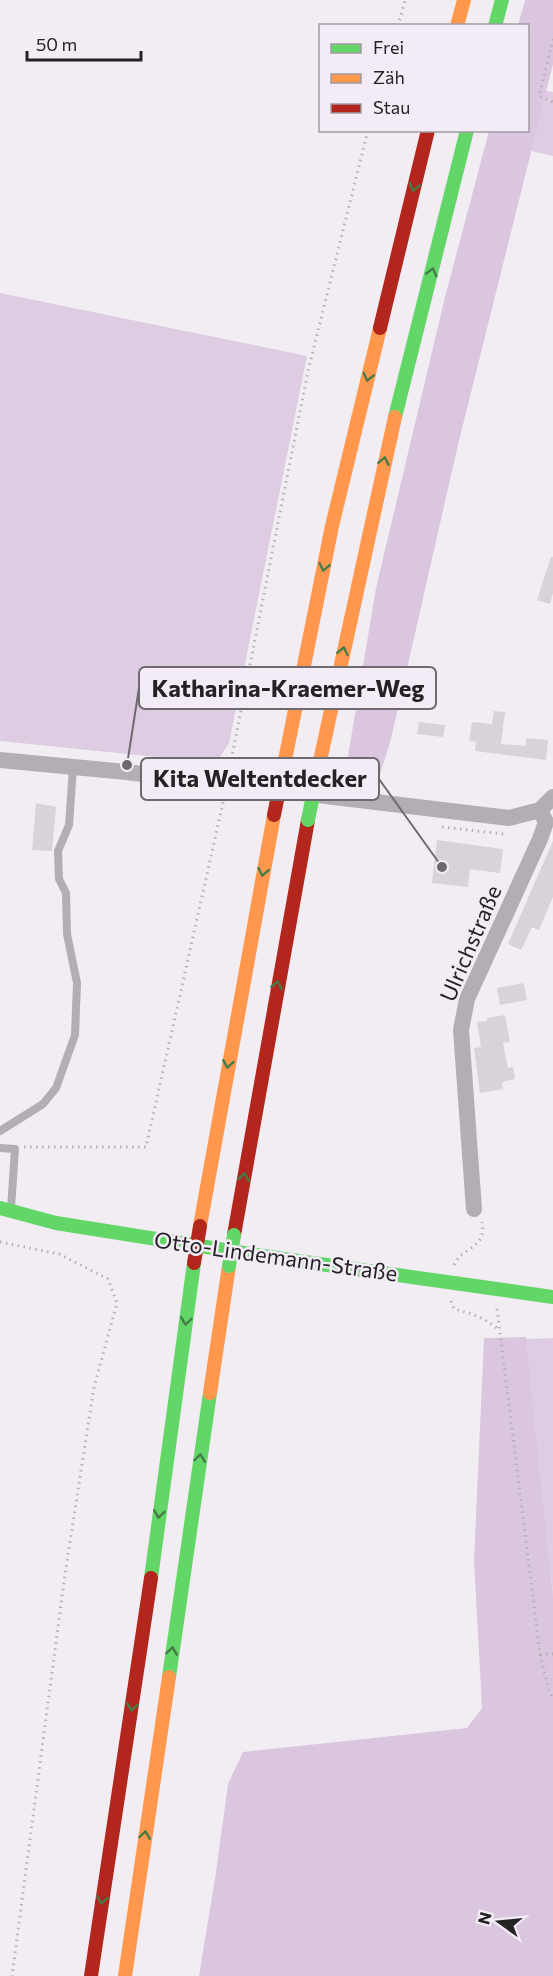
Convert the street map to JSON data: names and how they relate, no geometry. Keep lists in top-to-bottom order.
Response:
{
  "streets": {
    "main road": ["Otto-Lindemann-Straße"],
    "street": ["Ulrichstraße"]
  },
  "places": ["Katharina-Kraemer-Weg", "Kita Weltentdecker"],
  "legend": ["Frei", "Zäh", "Stau"],
  "scale_bar": "50 m",
  "north": "left"
}
